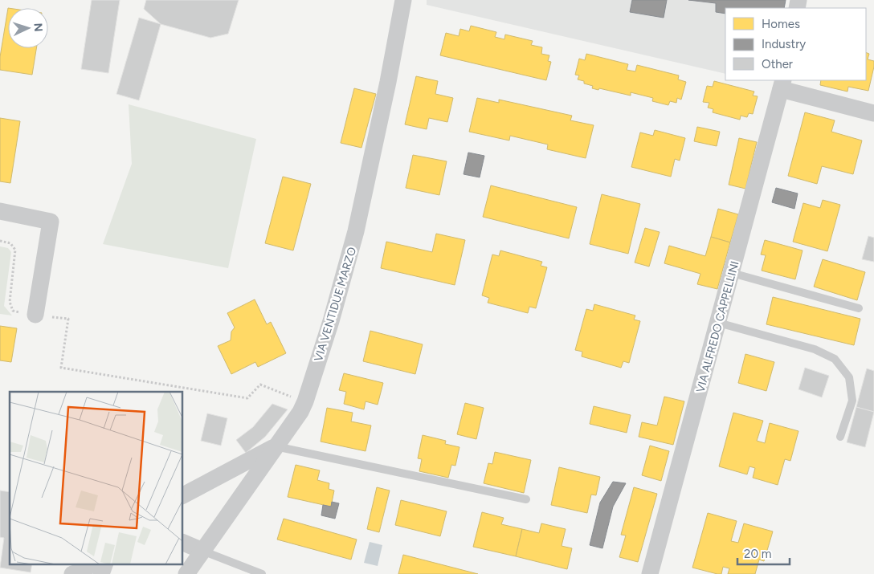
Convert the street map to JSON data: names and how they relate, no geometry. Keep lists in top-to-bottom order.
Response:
{
  "streets": {
    "street": ["VIA VENTIDUE MARZO", "VIA ALFREDO CAPPELLINI"]
  },
  "legend": ["Homes", "Industry", "Other"],
  "scale_bar": "20 m",
  "north": "right"
}
